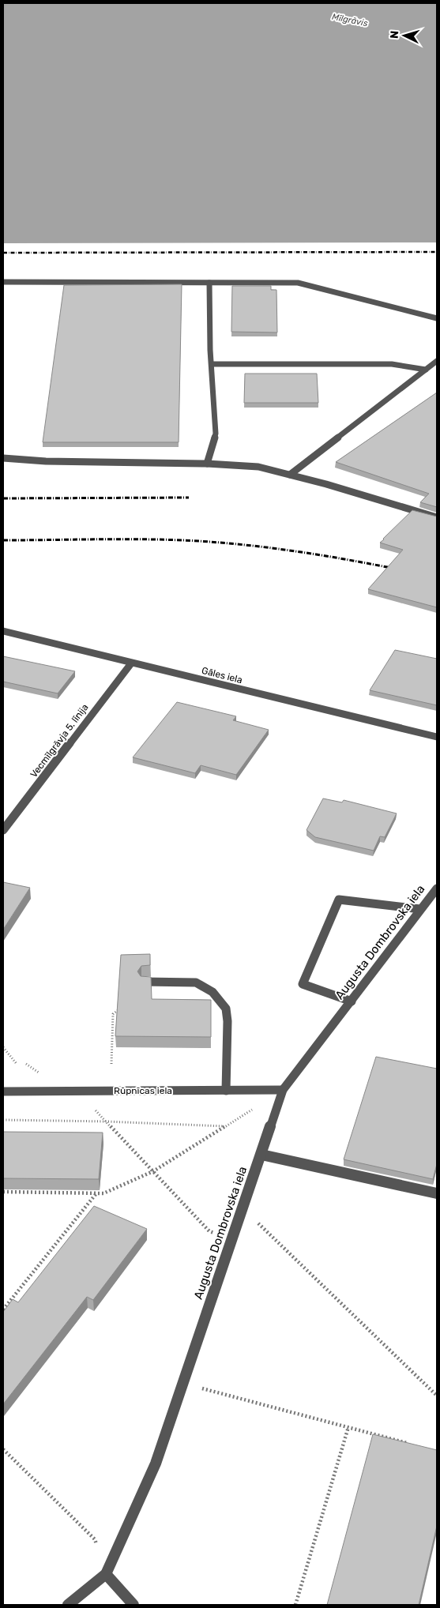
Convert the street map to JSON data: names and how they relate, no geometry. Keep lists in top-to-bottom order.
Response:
{
  "streets": {
    "street": [
      "Gāles iela",
      "Vecmīlgrāvja 5. līnija",
      "Augusta Dombrovska iela",
      "Rūpnīcas iela"
    ]
  },
  "crossings": [
    ["Gāles iela", "Vecmīlgrāvja 5. līnija"],
    ["Augusta Dombrovska iela", "Rūpnīcas iela"]
  ],
  "water": ["Mīlgrāvis"],
  "north": "left"
}
